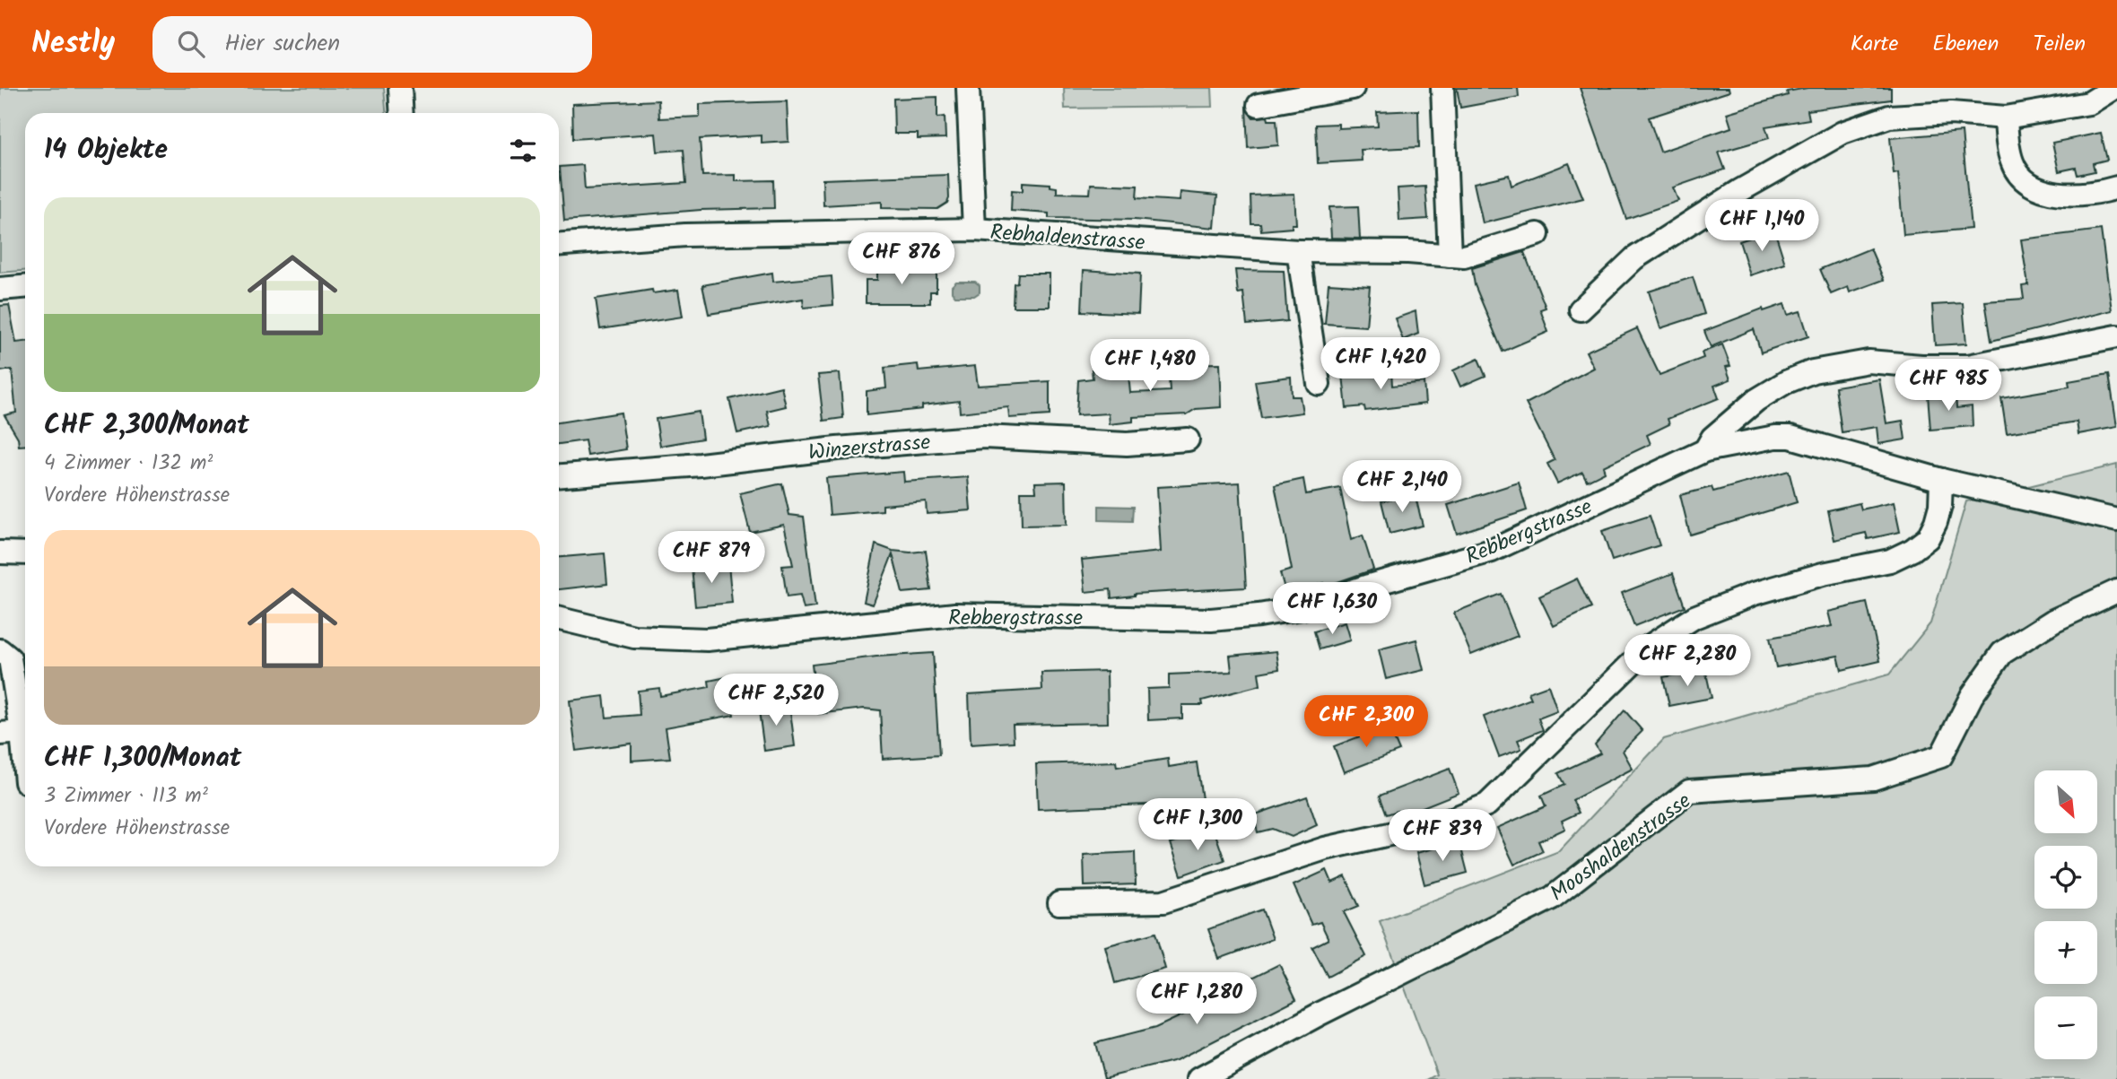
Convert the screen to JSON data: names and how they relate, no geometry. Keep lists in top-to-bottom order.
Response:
{
  "streets": {
    "street": [
      "Rebhaldenstrasse",
      "Winzerstrasse",
      "Rebbergstrasse",
      "Mooshaldenstrasse"
    ]
  },
  "north": "bottom right",
  "page": {
    "header": "Nestly",
    "search": "Hier suchen",
    "nav": ["Karte", "Ebenen", "Teilen"],
    "heading": "14 Objekte",
    "list": [
      {
        "name": "CHF 2,300/Monat",
        "note": "4 Zimmer · 132 m² · Vordere Höhenstrasse"
      },
      {
        "name": "CHF 1,300/Monat",
        "note": "3 Zimmer · 113 m² · Vordere Höhenstrasse"
      }
    ],
    "price": [
      "CHF 1,140",
      "CHF 876",
      "CHF 1,420",
      "CHF 1,480",
      "CHF 985",
      "CHF 2,140",
      "CHF 879",
      "CHF 1,630",
      "CHF 2,280",
      "CHF 2,520",
      "CHF 2,300",
      "CHF 1,300",
      "CHF 839",
      "CHF 1,280"
    ],
    "map_buttons": ["+", "−"]
  }
}
